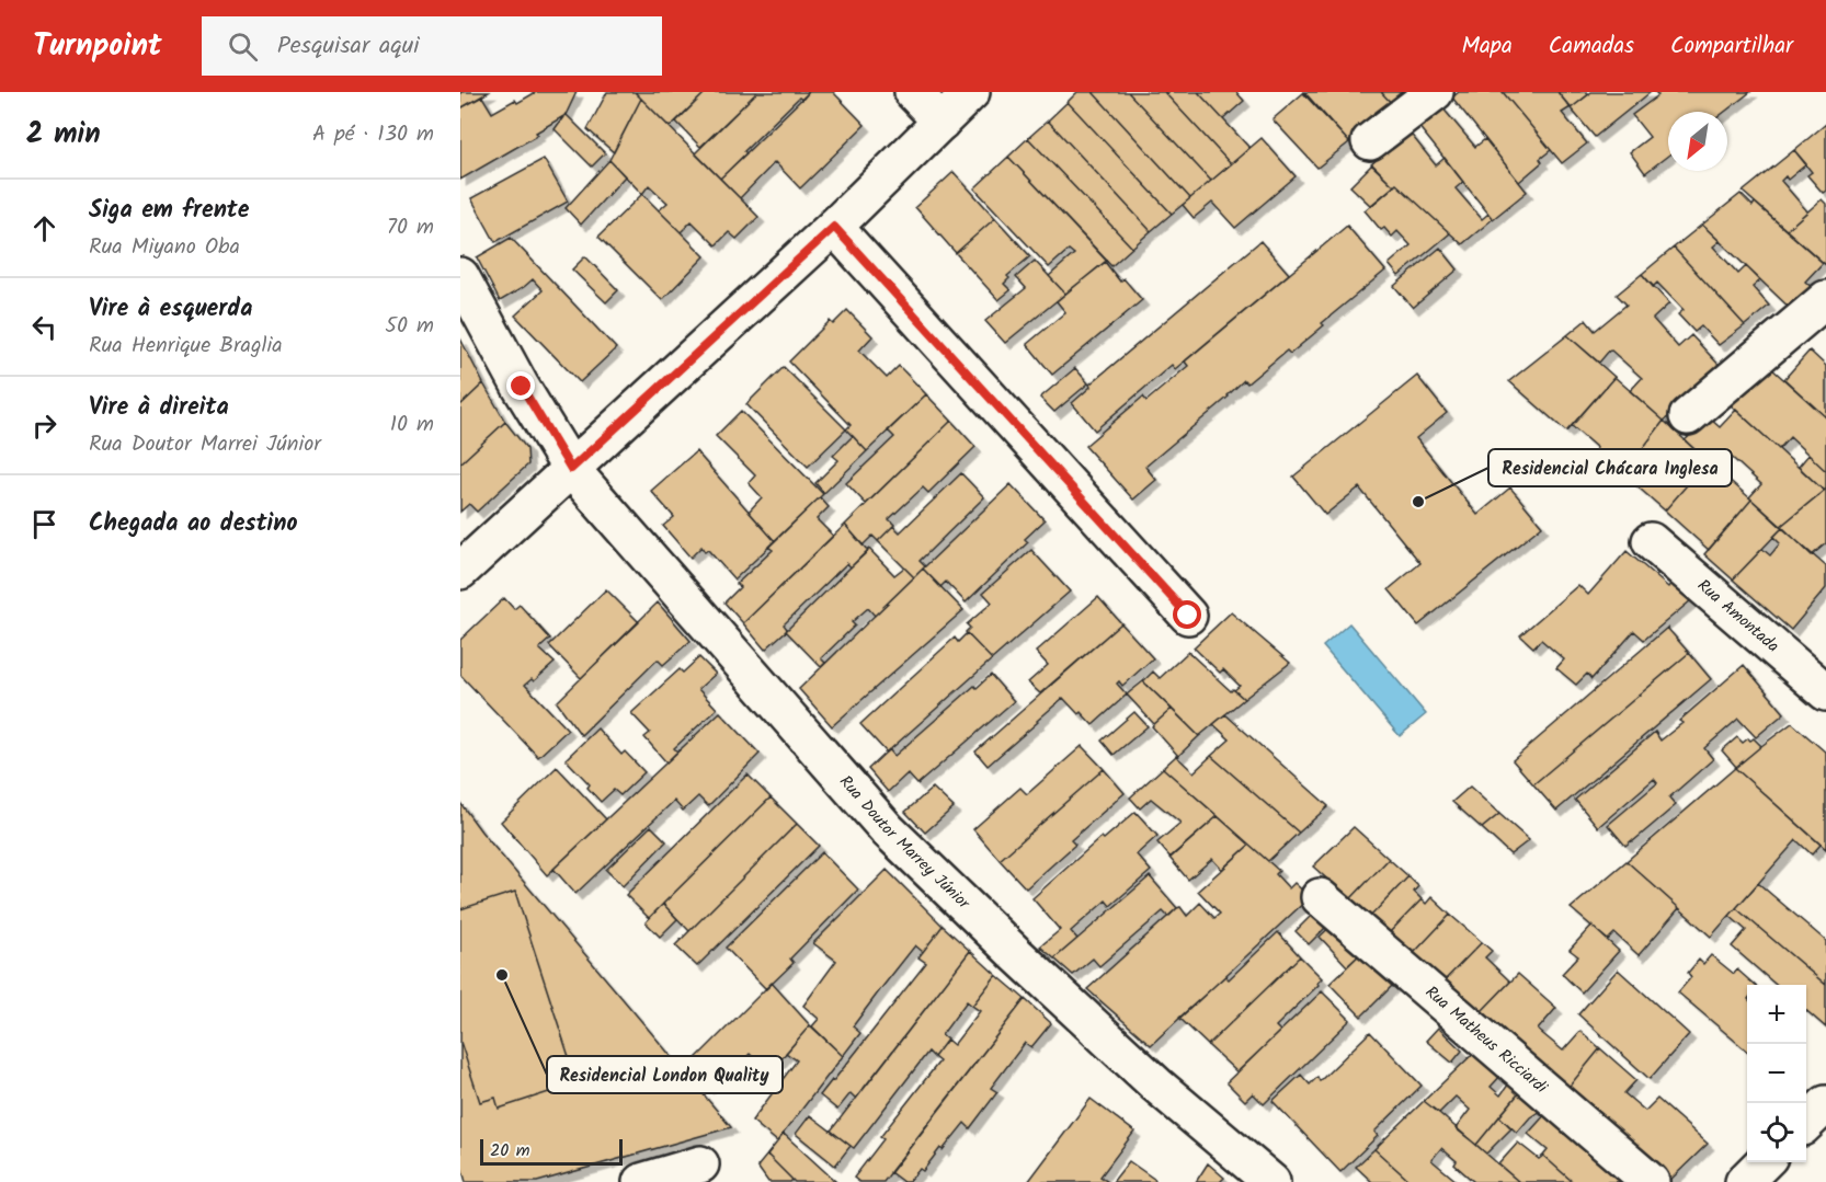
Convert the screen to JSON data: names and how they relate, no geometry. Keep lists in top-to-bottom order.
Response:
{
  "streets": {
    "street": ["Rua Amontada", "Rua Doutor Marrey Júnior", "Rua Matheus Ricciardi"]
  },
  "places": ["Residencial Chácara Inglesa", "Residencial London Quality"],
  "scale_bar": "20 m",
  "north": "bottom left",
  "page": {
    "header": "Turnpoint",
    "search": "Pesquisar aqui",
    "nav": ["Mapa", "Camadas", "Compartilhar"],
    "heading": ["2 min", "A pé · 130 m"],
    "list": [
      ["Siga em frente", "Rua Miyano Oba", "70 m"],
      ["Vire à esquerda", "Rua Henrique Braglia", "50 m"],
      ["Vire à direita", "Rua Doutor Marrei Júnior", "10 m"],
      "Chegada ao destino"
    ],
    "map_buttons": ["+", "−"],
    "scale": "20 m"
  }
}
